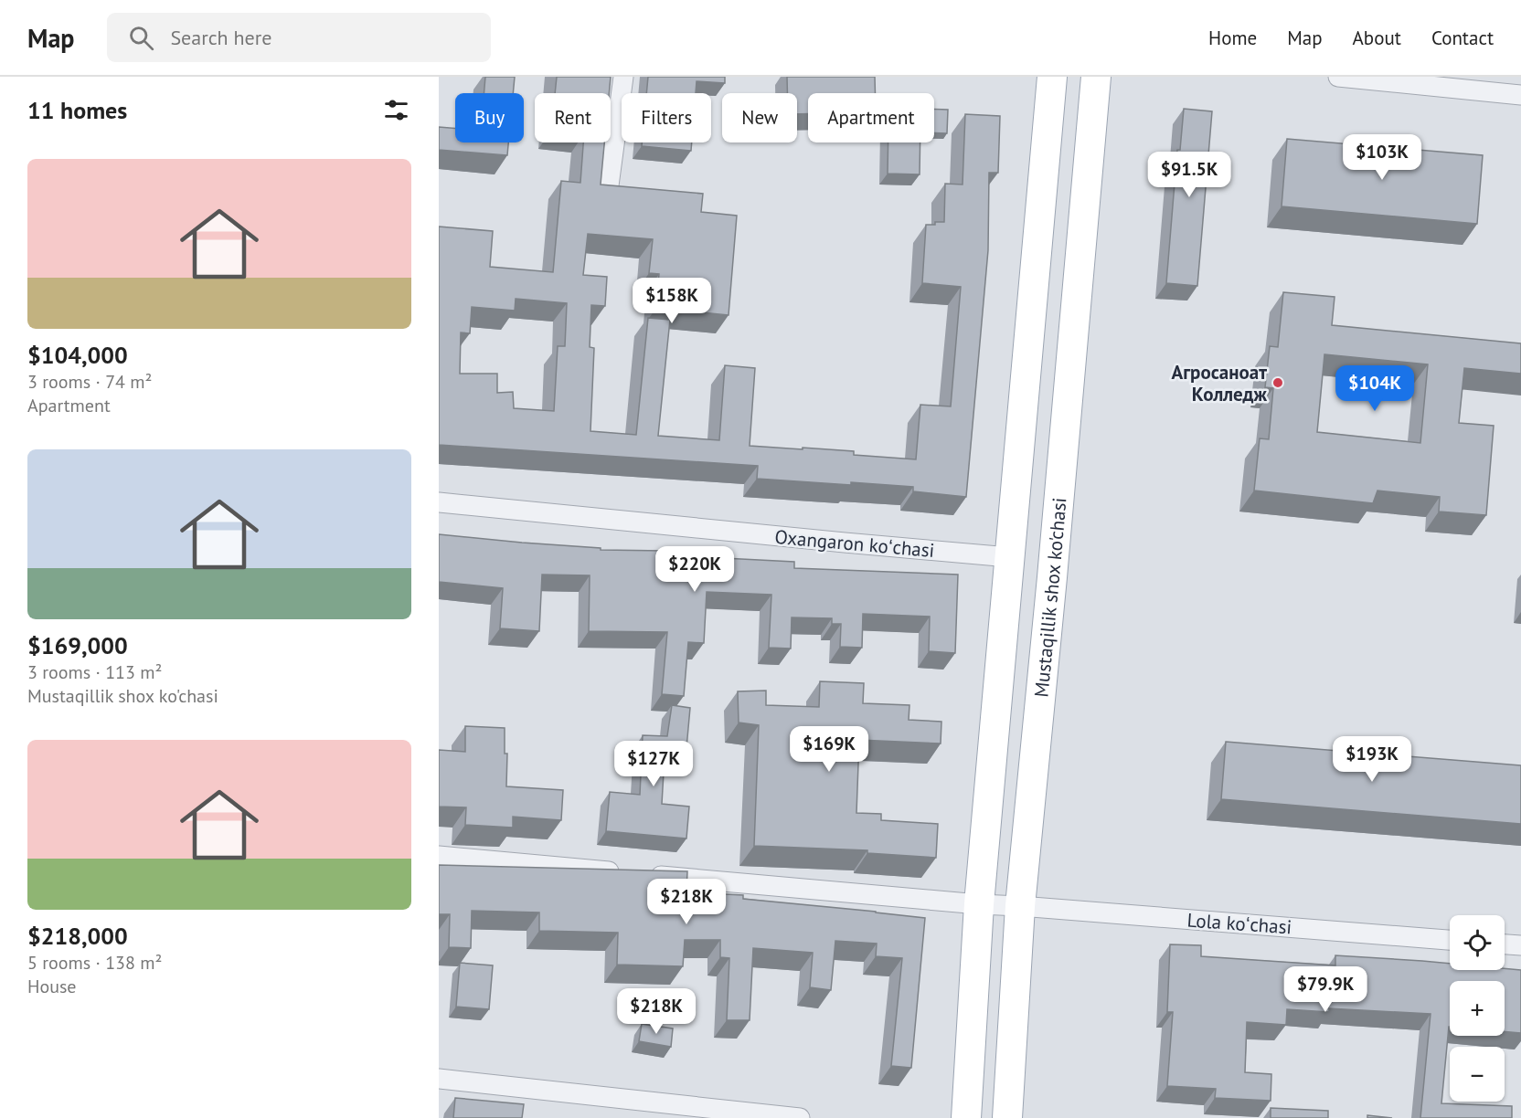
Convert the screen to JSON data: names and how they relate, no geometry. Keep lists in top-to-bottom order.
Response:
{
  "streets": {
    "main road": ["Mustaqillik shox ko'chasi"],
    "street": ["Oxangaron koʻchasi", "Lola koʻchasi"]
  },
  "crossings": [
    ["Mustaqillik shox ko'chasi", "Lola koʻchasi"]
  ],
  "places": ["Агросаноат Колледж"],
  "page": {
    "header": "Map",
    "search": "Search here",
    "nav": [
      "Home",
      "Map",
      "About",
      "Contact"
    ],
    "heading": "11 homes",
    "chip": [
      "Buy",
      "Rent",
      "Filters",
      "New",
      "Apartment"
    ],
    "price": [
      "$103K",
      "$91.5K",
      "$158K",
      "$104K",
      "$220K",
      "$169K",
      "$193K",
      "$127K",
      "$218K",
      "$79.9K",
      "$218K"
    ],
    "list": [
      {
        "name": "$104,000",
        "note": "3 rooms · 74 m² · Apartment"
      },
      {
        "name": "$169,000",
        "note": "3 rooms · 113 m² · Mustaqillik shox ko'chasi"
      },
      {
        "name": "$218,000",
        "note": "5 rooms · 138 m² · House"
      }
    ],
    "map_buttons": ["+", "−"]
  }
}
